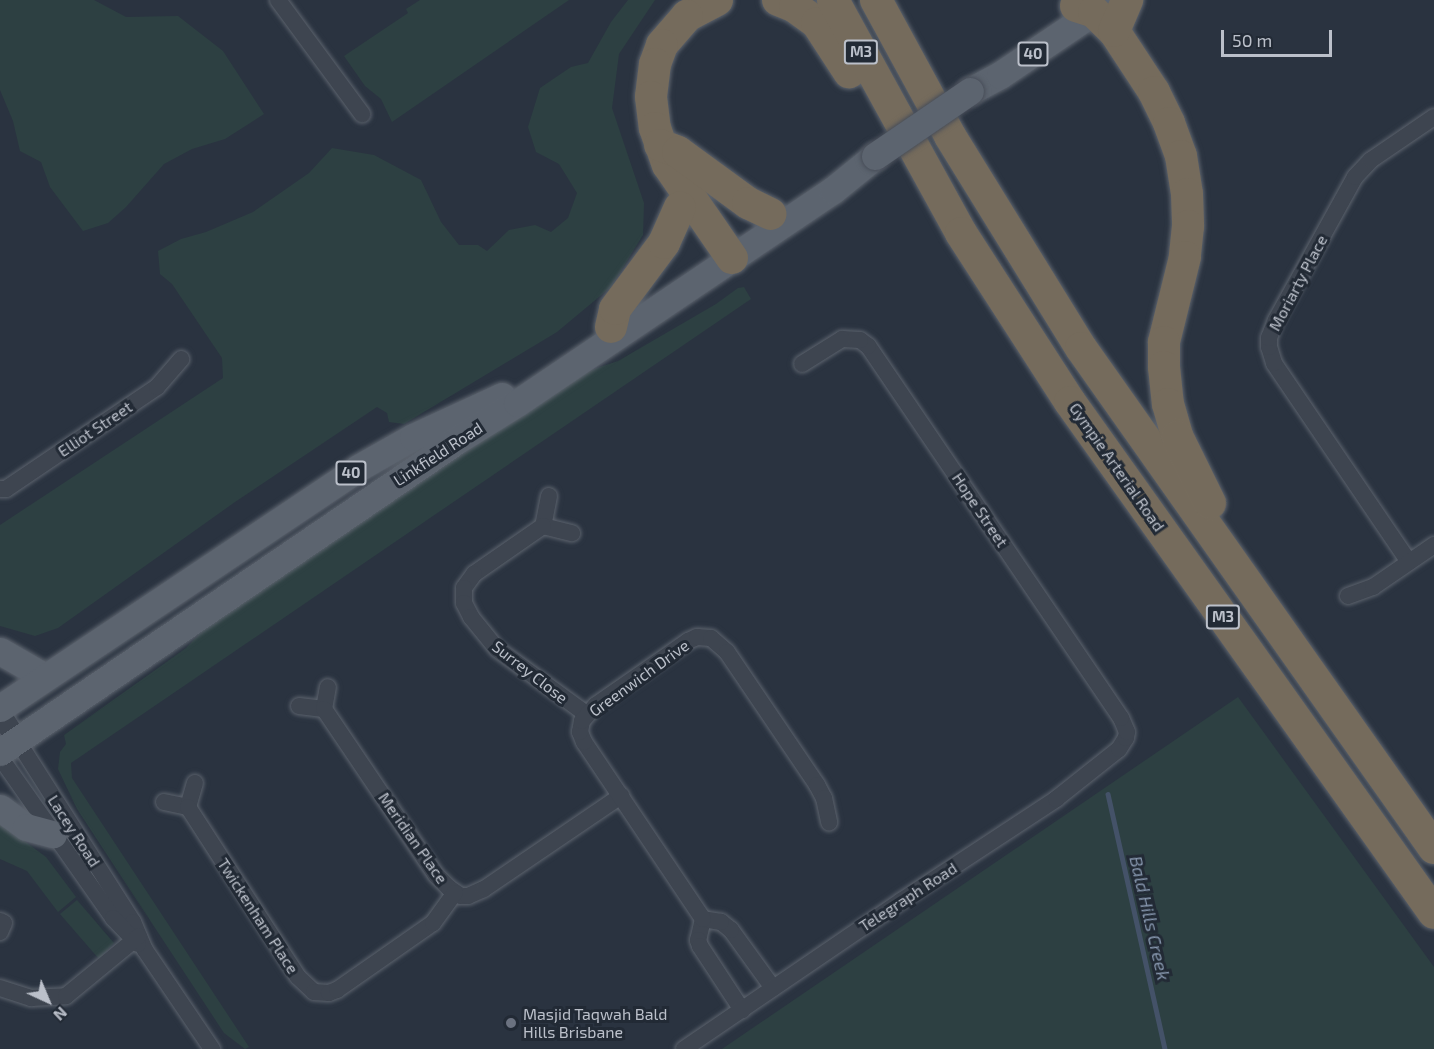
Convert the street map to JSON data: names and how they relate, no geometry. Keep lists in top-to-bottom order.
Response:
{
  "streets": {
    "highway": ["M3", "Gympie Arterial Road"],
    "main road": ["40", "Linkfield Road"],
    "street": [
      "Moriarty Place",
      "Elliot Street",
      "Hope Street",
      "Surrey Close",
      "Greenwich Drive",
      "Lacey Road",
      "Meridian Place",
      "Telegraph Road",
      "Twickenham Place"
    ]
  },
  "crossings": [
    ["Linkfield Road", "Lacey Road"],
    ["Hope Street", "Telegraph Road"],
    ["Surrey Close", "Greenwich Drive"],
    ["Greenwich Drive", "Meridian Place"],
    ["Meridian Place", "Twickenham Place"]
  ],
  "water": ["Bald Hills Creek"],
  "places": ["Masjid Taqwah Bald Hills Brisbane"],
  "scale_bar": "50 m",
  "north": "bottom right"
}
